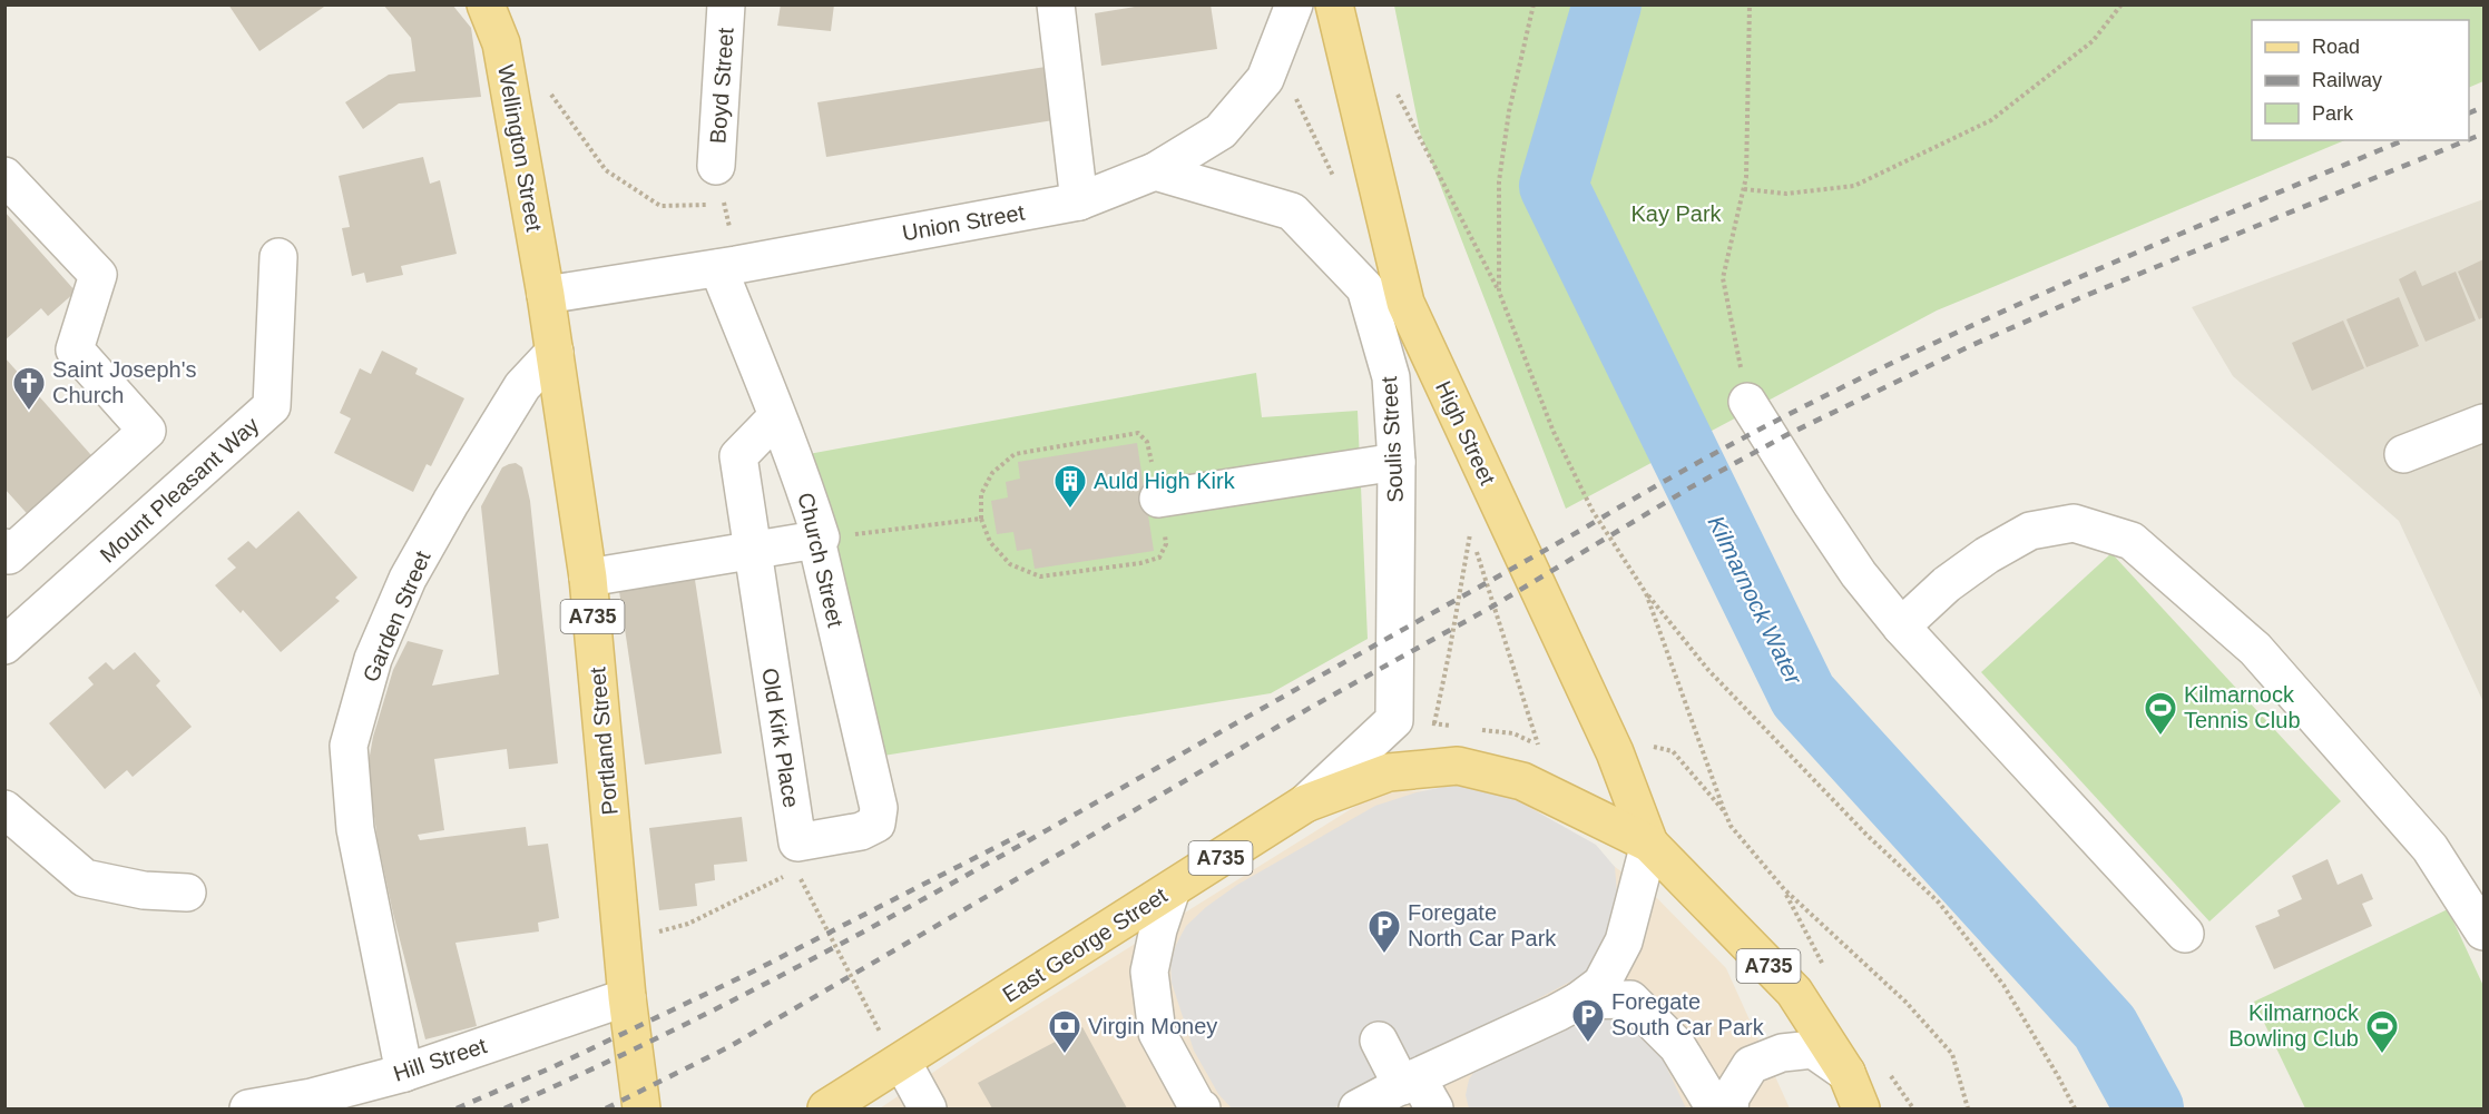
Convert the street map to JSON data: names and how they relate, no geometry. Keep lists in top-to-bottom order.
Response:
{
  "streets": {
    "main road": [
      "Wellington Street",
      "High Street",
      "A735",
      "Portland Street",
      "East George Street"
    ],
    "street": [
      "Boyd Street",
      "Union Street",
      "Soulis Street",
      "Mount Pleasant Way",
      "Church Street",
      "Garden Street",
      "Old Kirk Place",
      "Hill Street"
    ]
  },
  "crossings": [
    ["Wellington Street", "Union Street"],
    ["Wellington Street", "Portland Street"],
    ["Union Street", "Soulis Street"],
    ["Union Street", "Church Street"],
    ["Union Street", "Portland Street"],
    ["High Street", "A735"],
    ["High Street", "East George Street"],
    ["Soulis Street", "East George Street"],
    ["Church Street", "Old Kirk Place"],
    ["Garden Street", "Portland Street"],
    ["Garden Street", "Hill Street"],
    ["A735", "East George Street"],
    ["Portland Street", "Hill Street"]
  ],
  "water": ["Kilmarnock Water"],
  "parks": ["Kay Park"],
  "places": {
    "church": ["Saint Joseph's Church"],
    "building": ["Auld High Kirk"],
    "sports": ["Kilmarnock Tennis Club", "Kilmarnock Bowling Club"],
    "parking": ["Foregate North Car Park", "Foregate South Car Park"],
    "bank": ["Virgin Money"]
  },
  "legend": ["Road", "Railway", "Park"]
}
